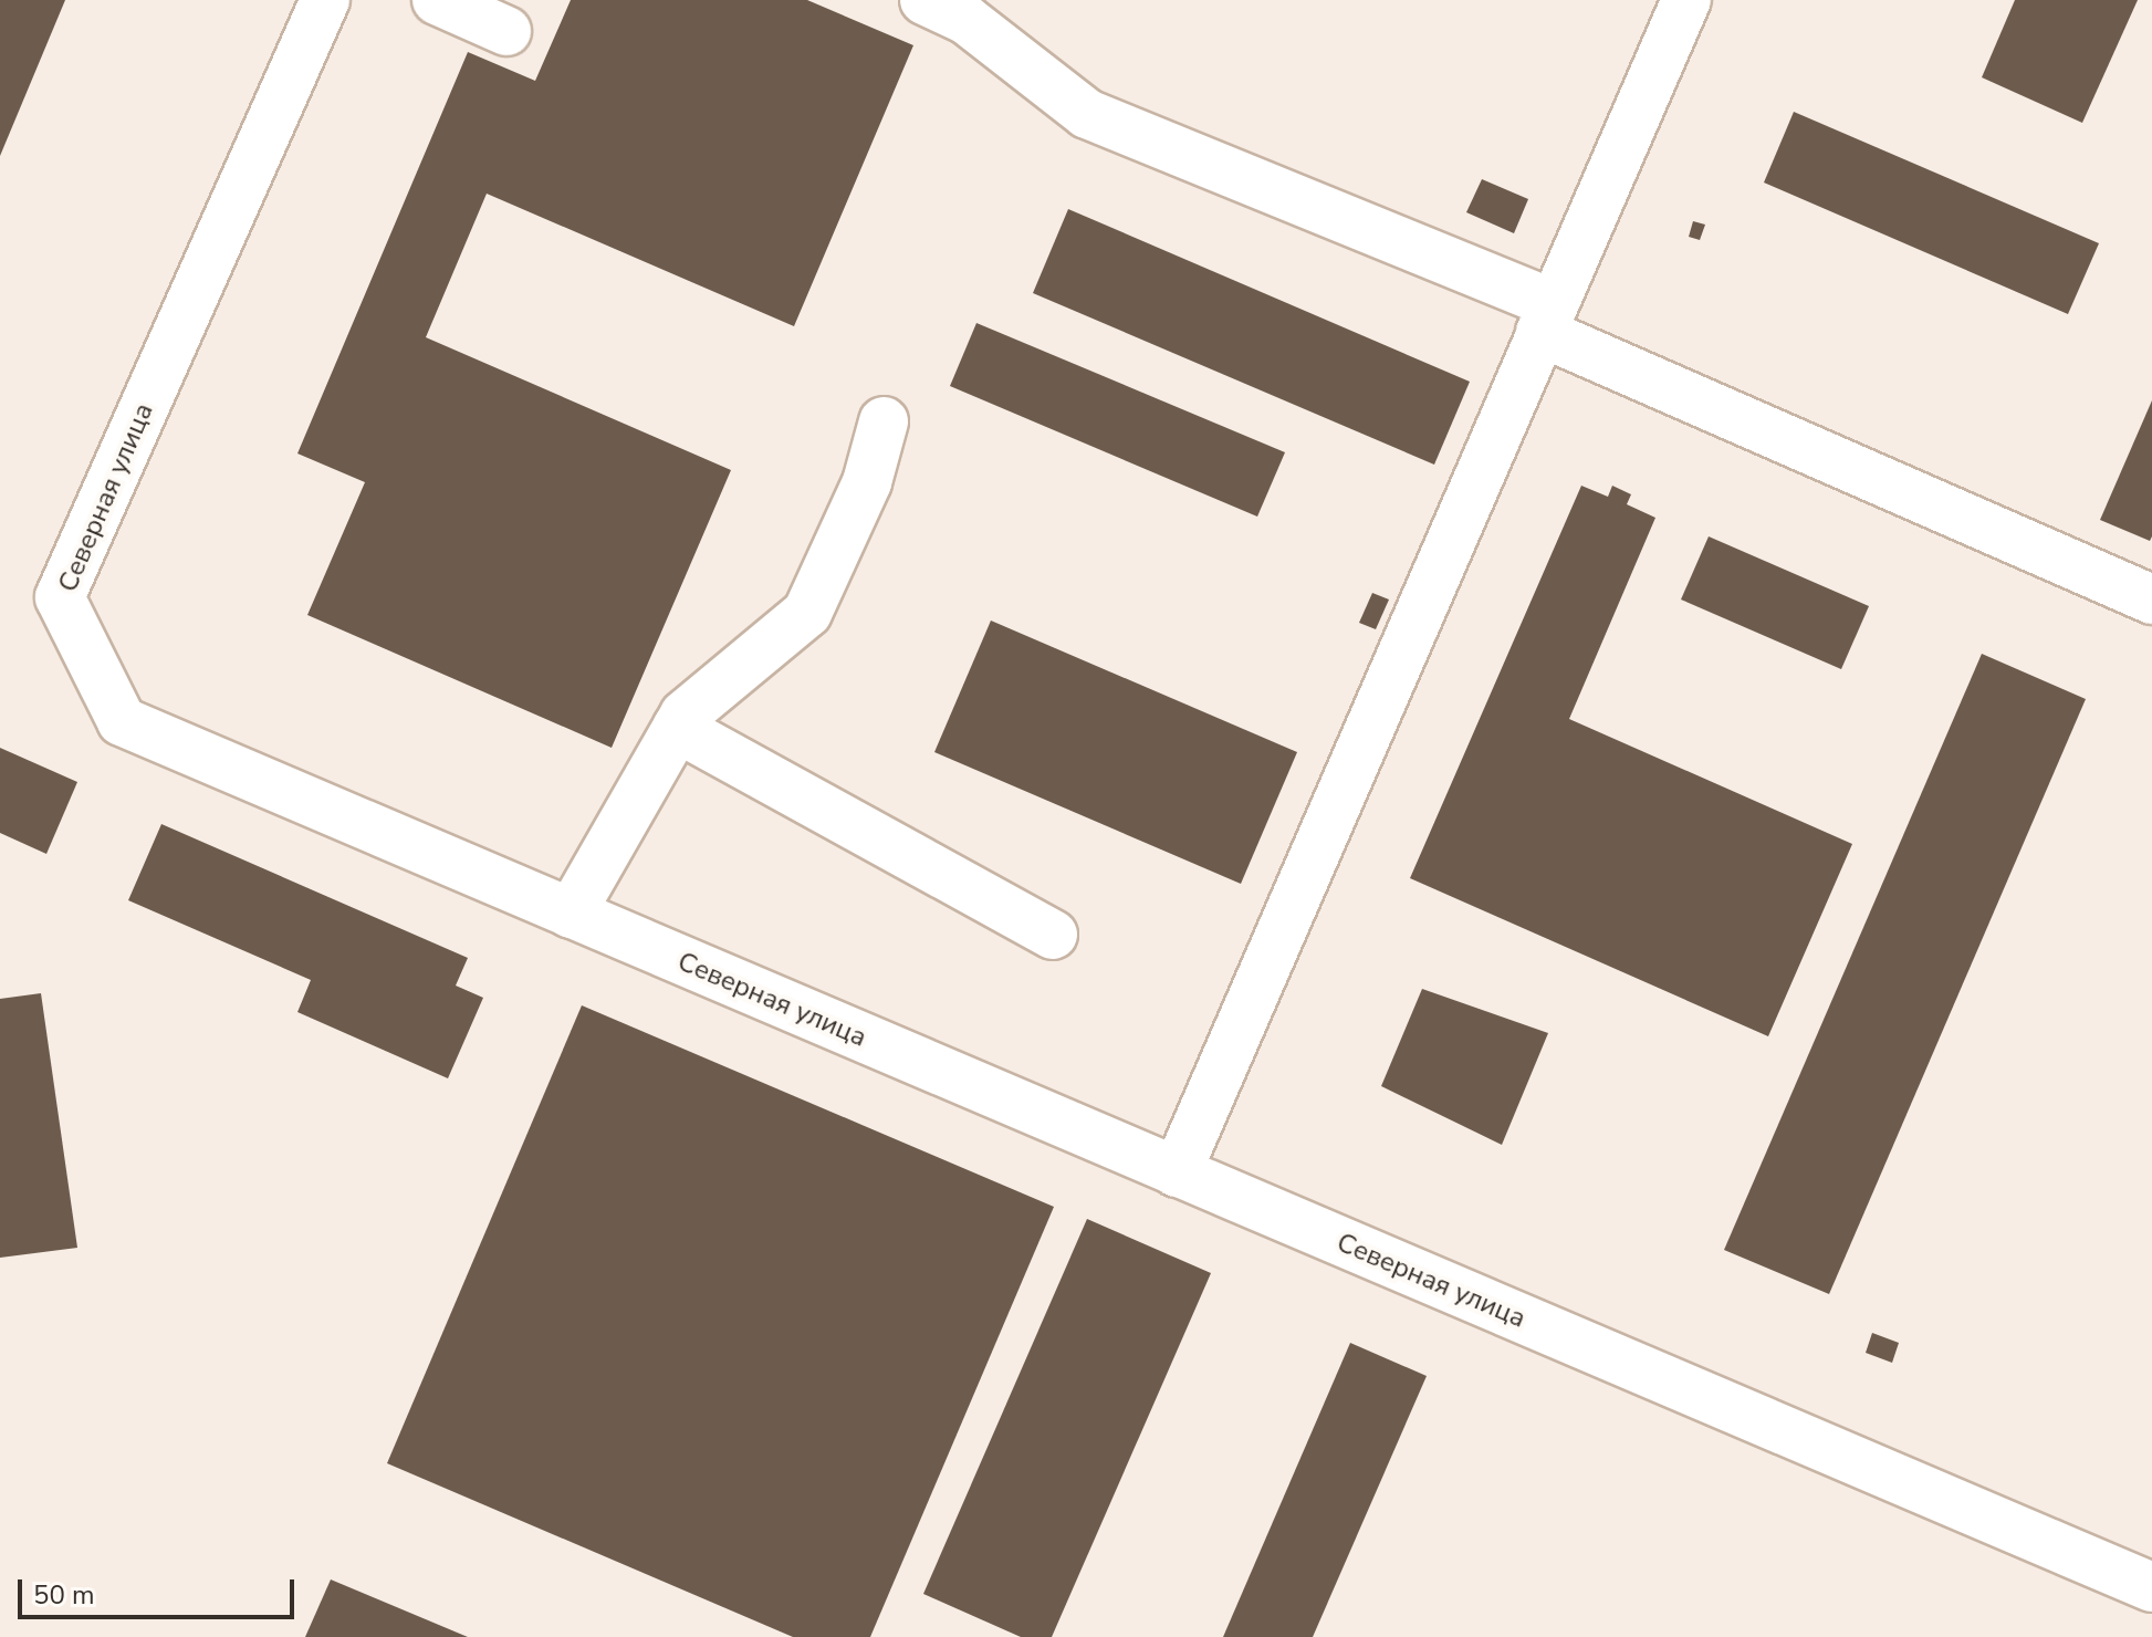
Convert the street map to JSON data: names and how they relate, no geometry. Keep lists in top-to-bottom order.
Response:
{
  "streets": {
    "street": ["Северная улица"]
  },
  "scale_bar": "50 m"
}
